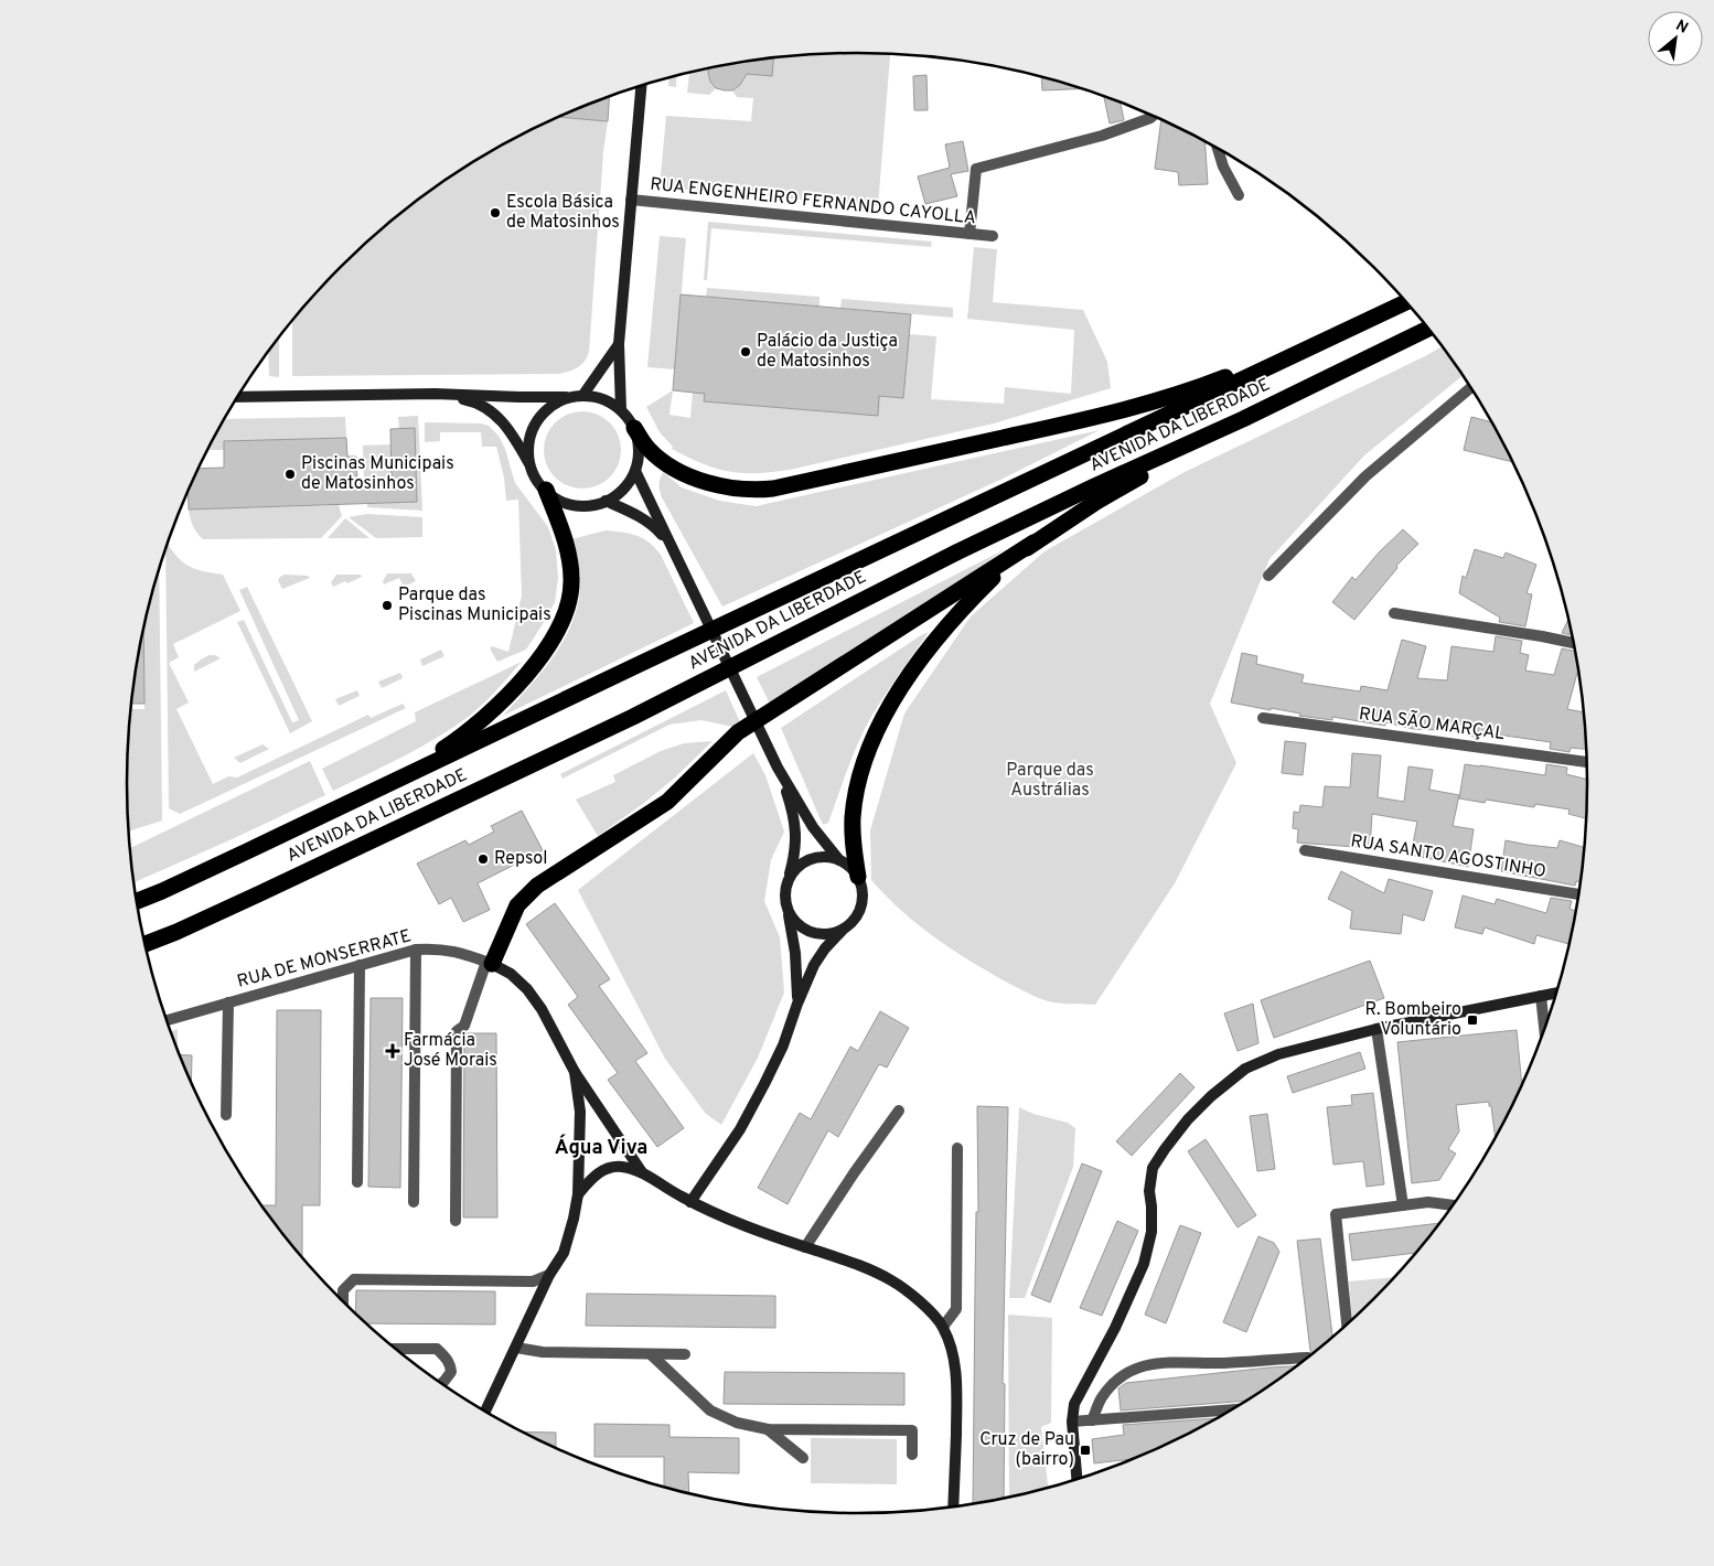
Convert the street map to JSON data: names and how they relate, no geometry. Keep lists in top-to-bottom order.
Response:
{
  "streets": {
    "highway": ["AVENIDA DA LIBERDADE"],
    "street": [
      "RUA ENGENHEIRO FERNANDO CAYOLLA",
      "RUA SÃO MARÇAL",
      "RUA SANTO AGOSTINHO",
      "RUA DE MONSERRATE"
    ]
  },
  "districts": ["Água Viva"],
  "parks": ["Parque das Austrálias"],
  "places": {
    "other": [
      "Escola Básica de Matosinhos",
      "Palácio da Justiça de Matosinhos",
      "Piscinas Municipais de Matosinhos",
      "Parque das Piscinas Municipais",
      "Repsol"
    ],
    "transit": ["R. Bombeiro Voluntário", "Cruz de Pau (bairro)"],
    "health": ["Farmácia José Morais"]
  },
  "north": "top right"
}
